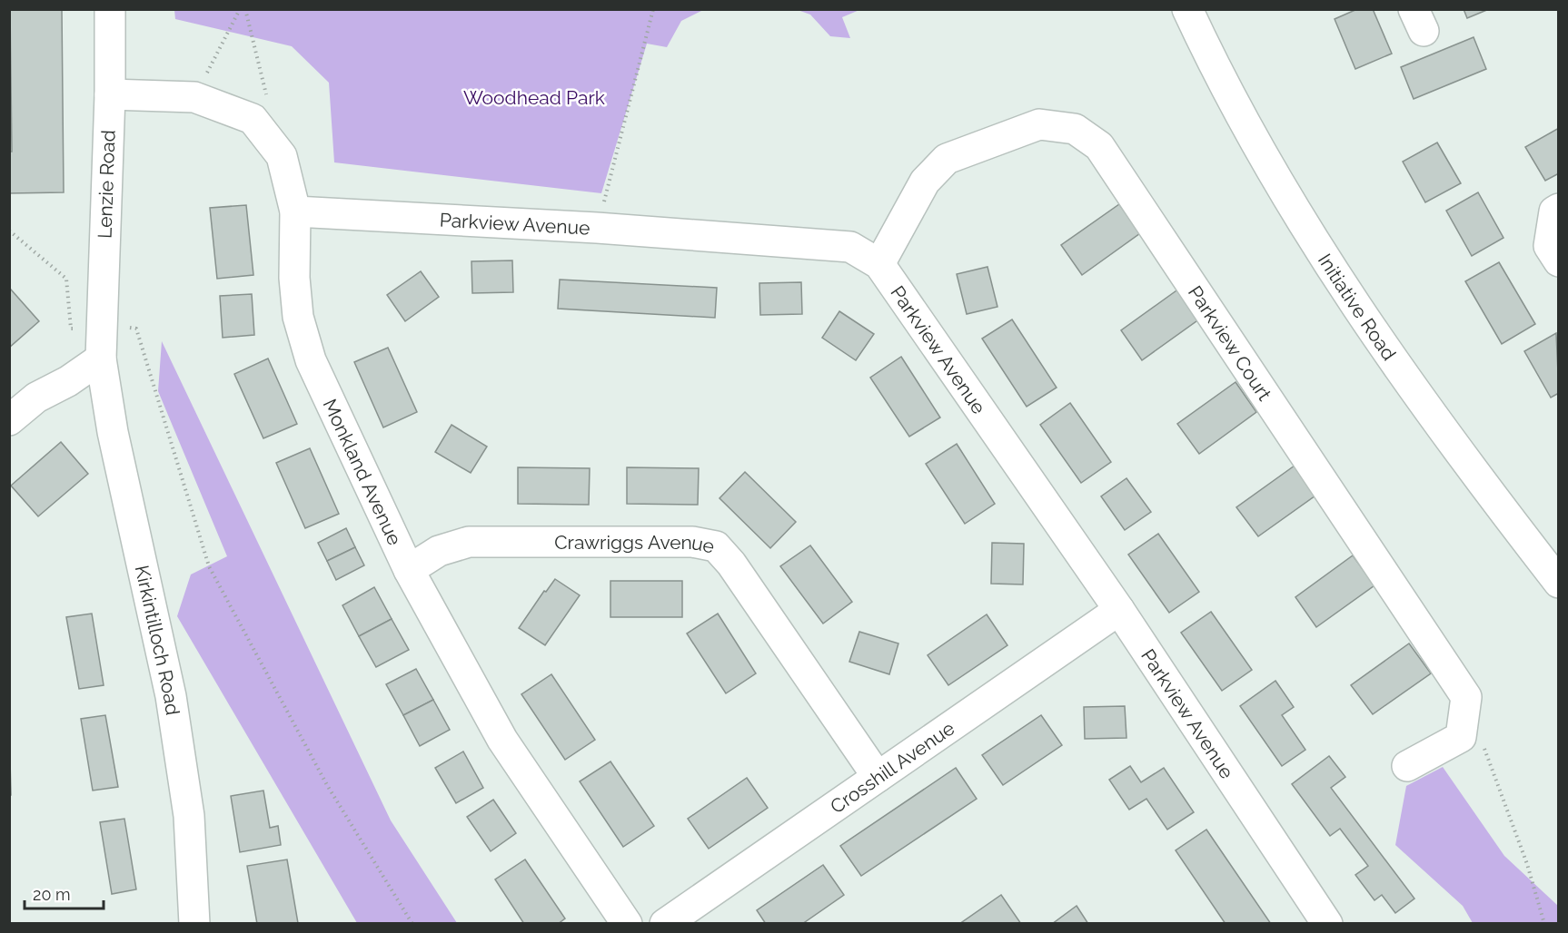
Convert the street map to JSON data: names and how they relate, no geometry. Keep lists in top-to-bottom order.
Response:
{
  "streets": {
    "street": [
      "Lenzie Road",
      "Parkview Avenue",
      "Initiative Road",
      "Parkview Court",
      "Monkland Avenue",
      "Crawriggs Avenue",
      "Kirkintilloch Road",
      "Crosshill Avenue"
    ]
  },
  "crossings": [
    ["Lenzie Road", "Monkland Avenue"],
    ["Lenzie Road", "Kirkintilloch Road"],
    ["Parkview Avenue", "Parkview Court"],
    ["Parkview Avenue", "Monkland Avenue"],
    ["Parkview Avenue", "Crosshill Avenue"],
    ["Monkland Avenue", "Crawriggs Avenue"],
    ["Crawriggs Avenue", "Crosshill Avenue"]
  ],
  "parks": ["Woodhead Park"],
  "scale_bar": "20 m"
}
